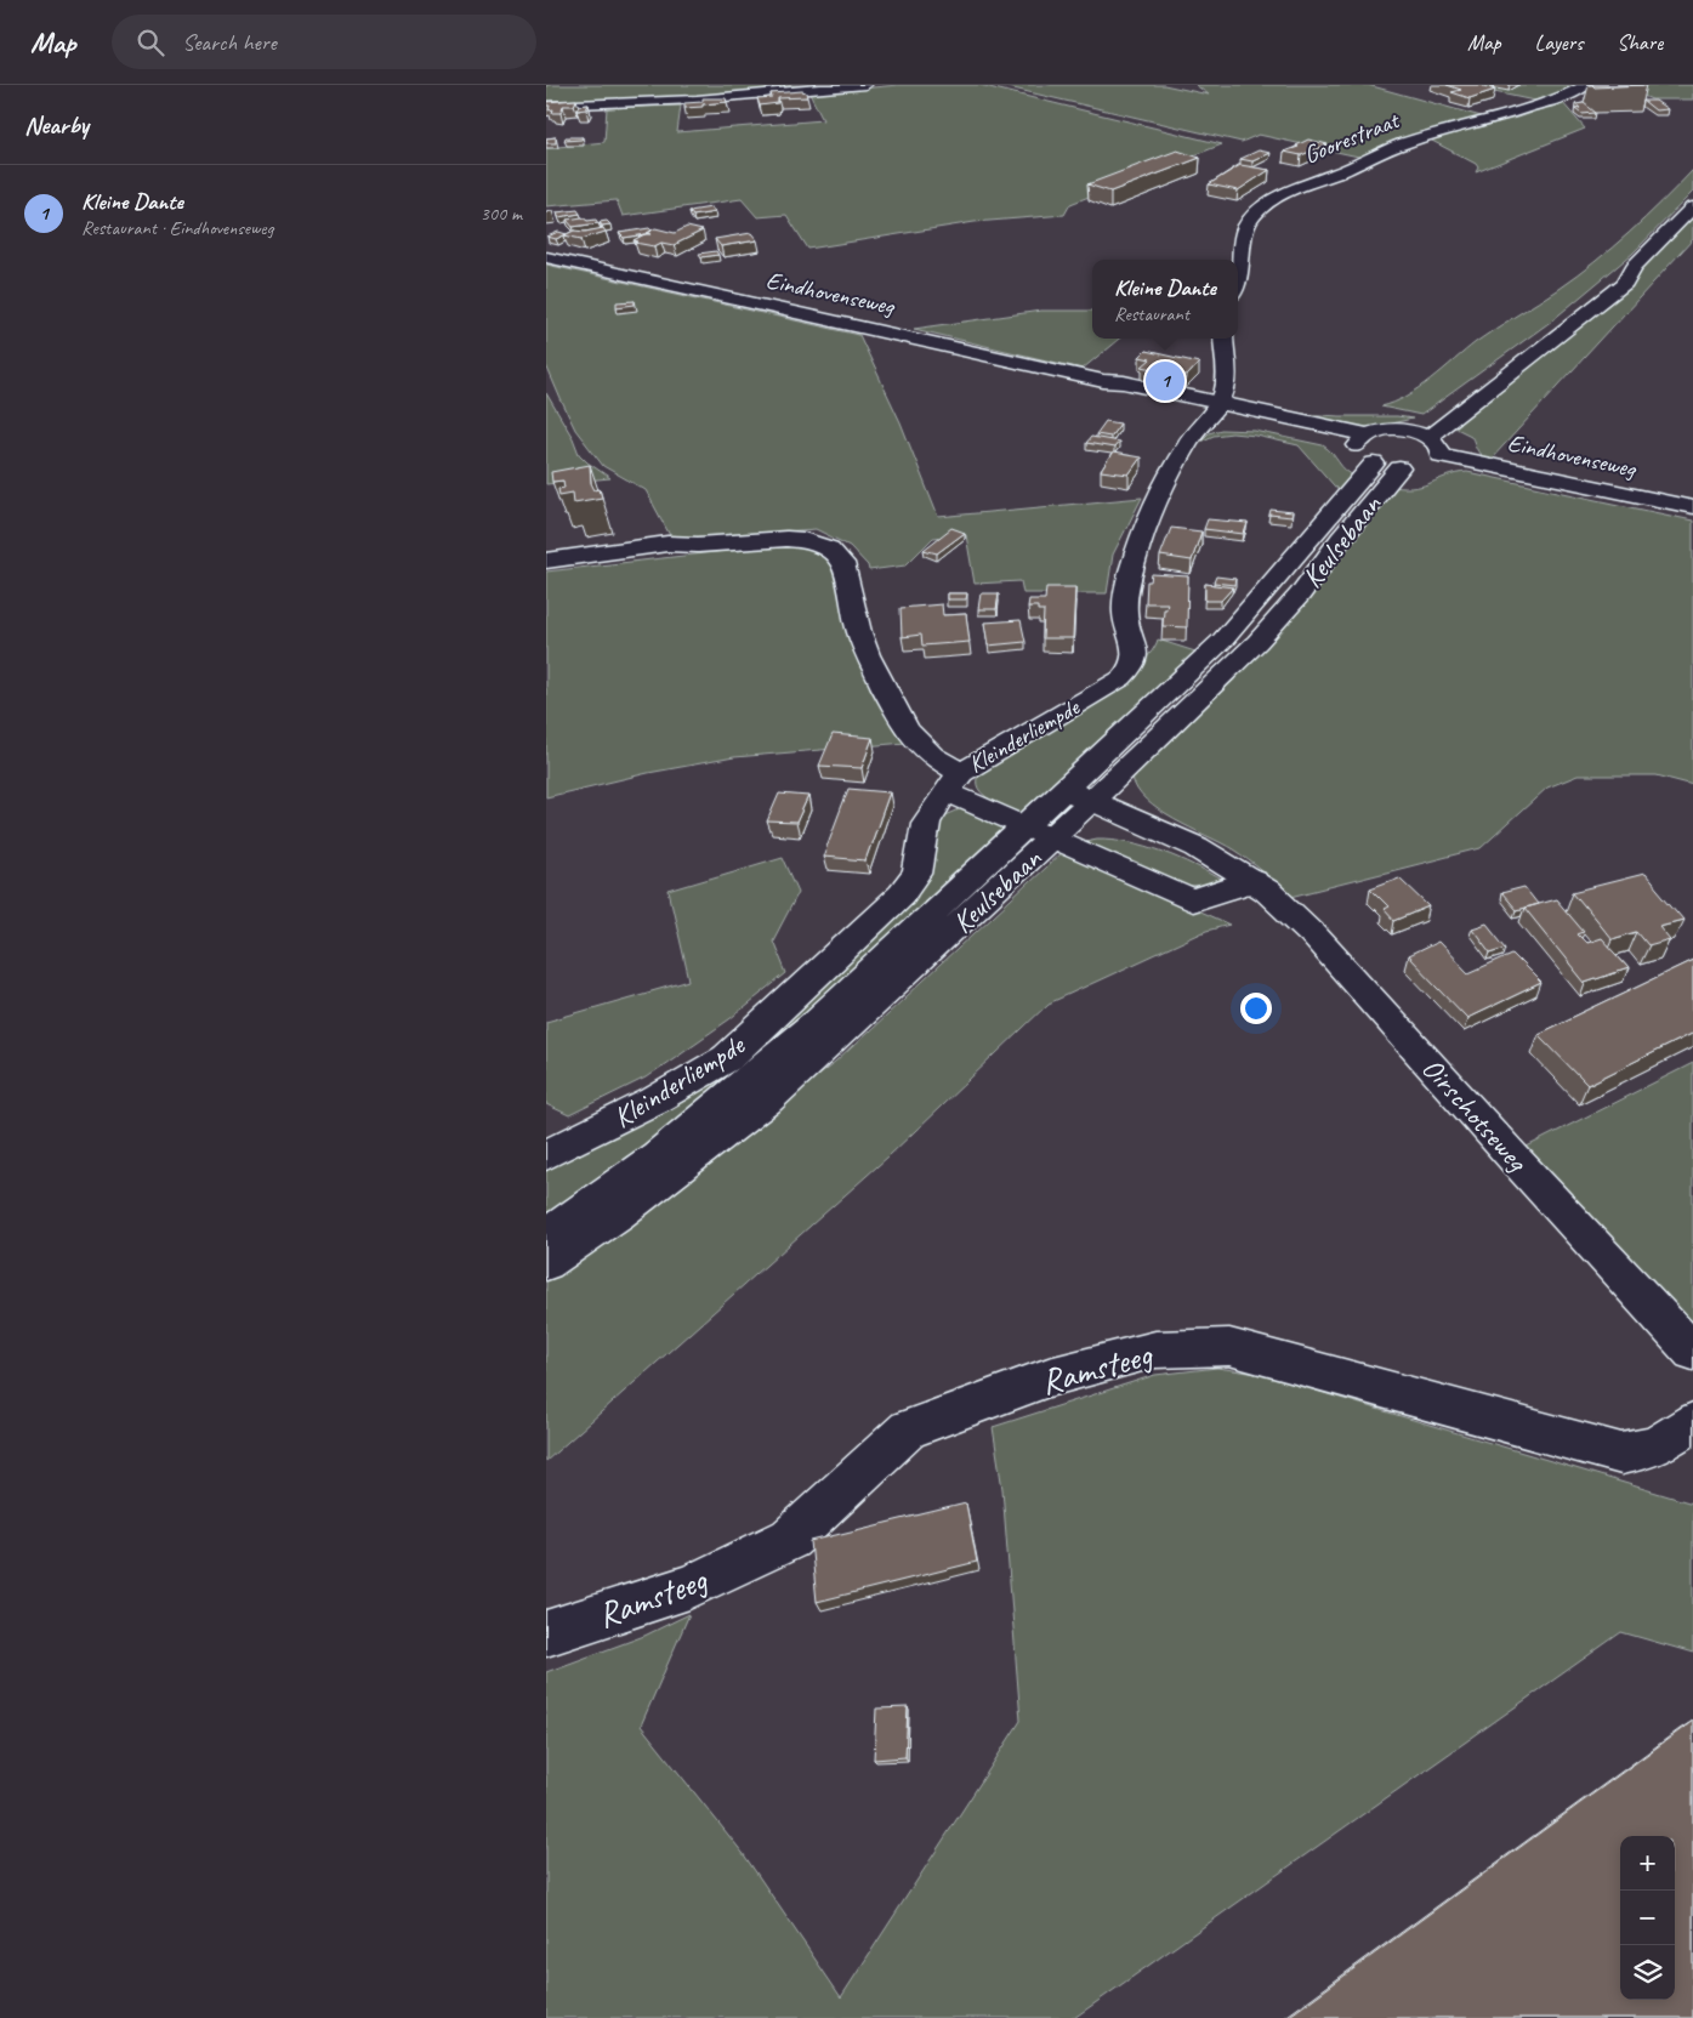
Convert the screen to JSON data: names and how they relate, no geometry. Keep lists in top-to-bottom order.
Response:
{
  "streets": {
    "street": [
      "Goorestraat",
      "Eindhovenseweg",
      "Keulsebaan",
      "Kleinderliempde",
      "Oirschotseweg",
      "Ramsteeg"
    ]
  },
  "crossings": [
    ["Eindhovenseweg", "Keulsebaan"],
    ["Eindhovenseweg", "Kleinderliempde"],
    ["Keulsebaan", "Oirschotseweg"]
  ],
  "page": {
    "header": "Map",
    "search": "Search here",
    "nav": ["Map", "Layers", "Share"],
    "heading": "Nearby",
    "list": [
      {
        "mark": "1",
        "name": "Kleine Dante",
        "note": "Restaurant · Eindhovenseweg",
        "value": "300 m"
      }
    ],
    "popup": ["Kleine Dante", "Restaurant"],
    "pins": "1",
    "map_buttons": ["+", "−"]
  }
}
